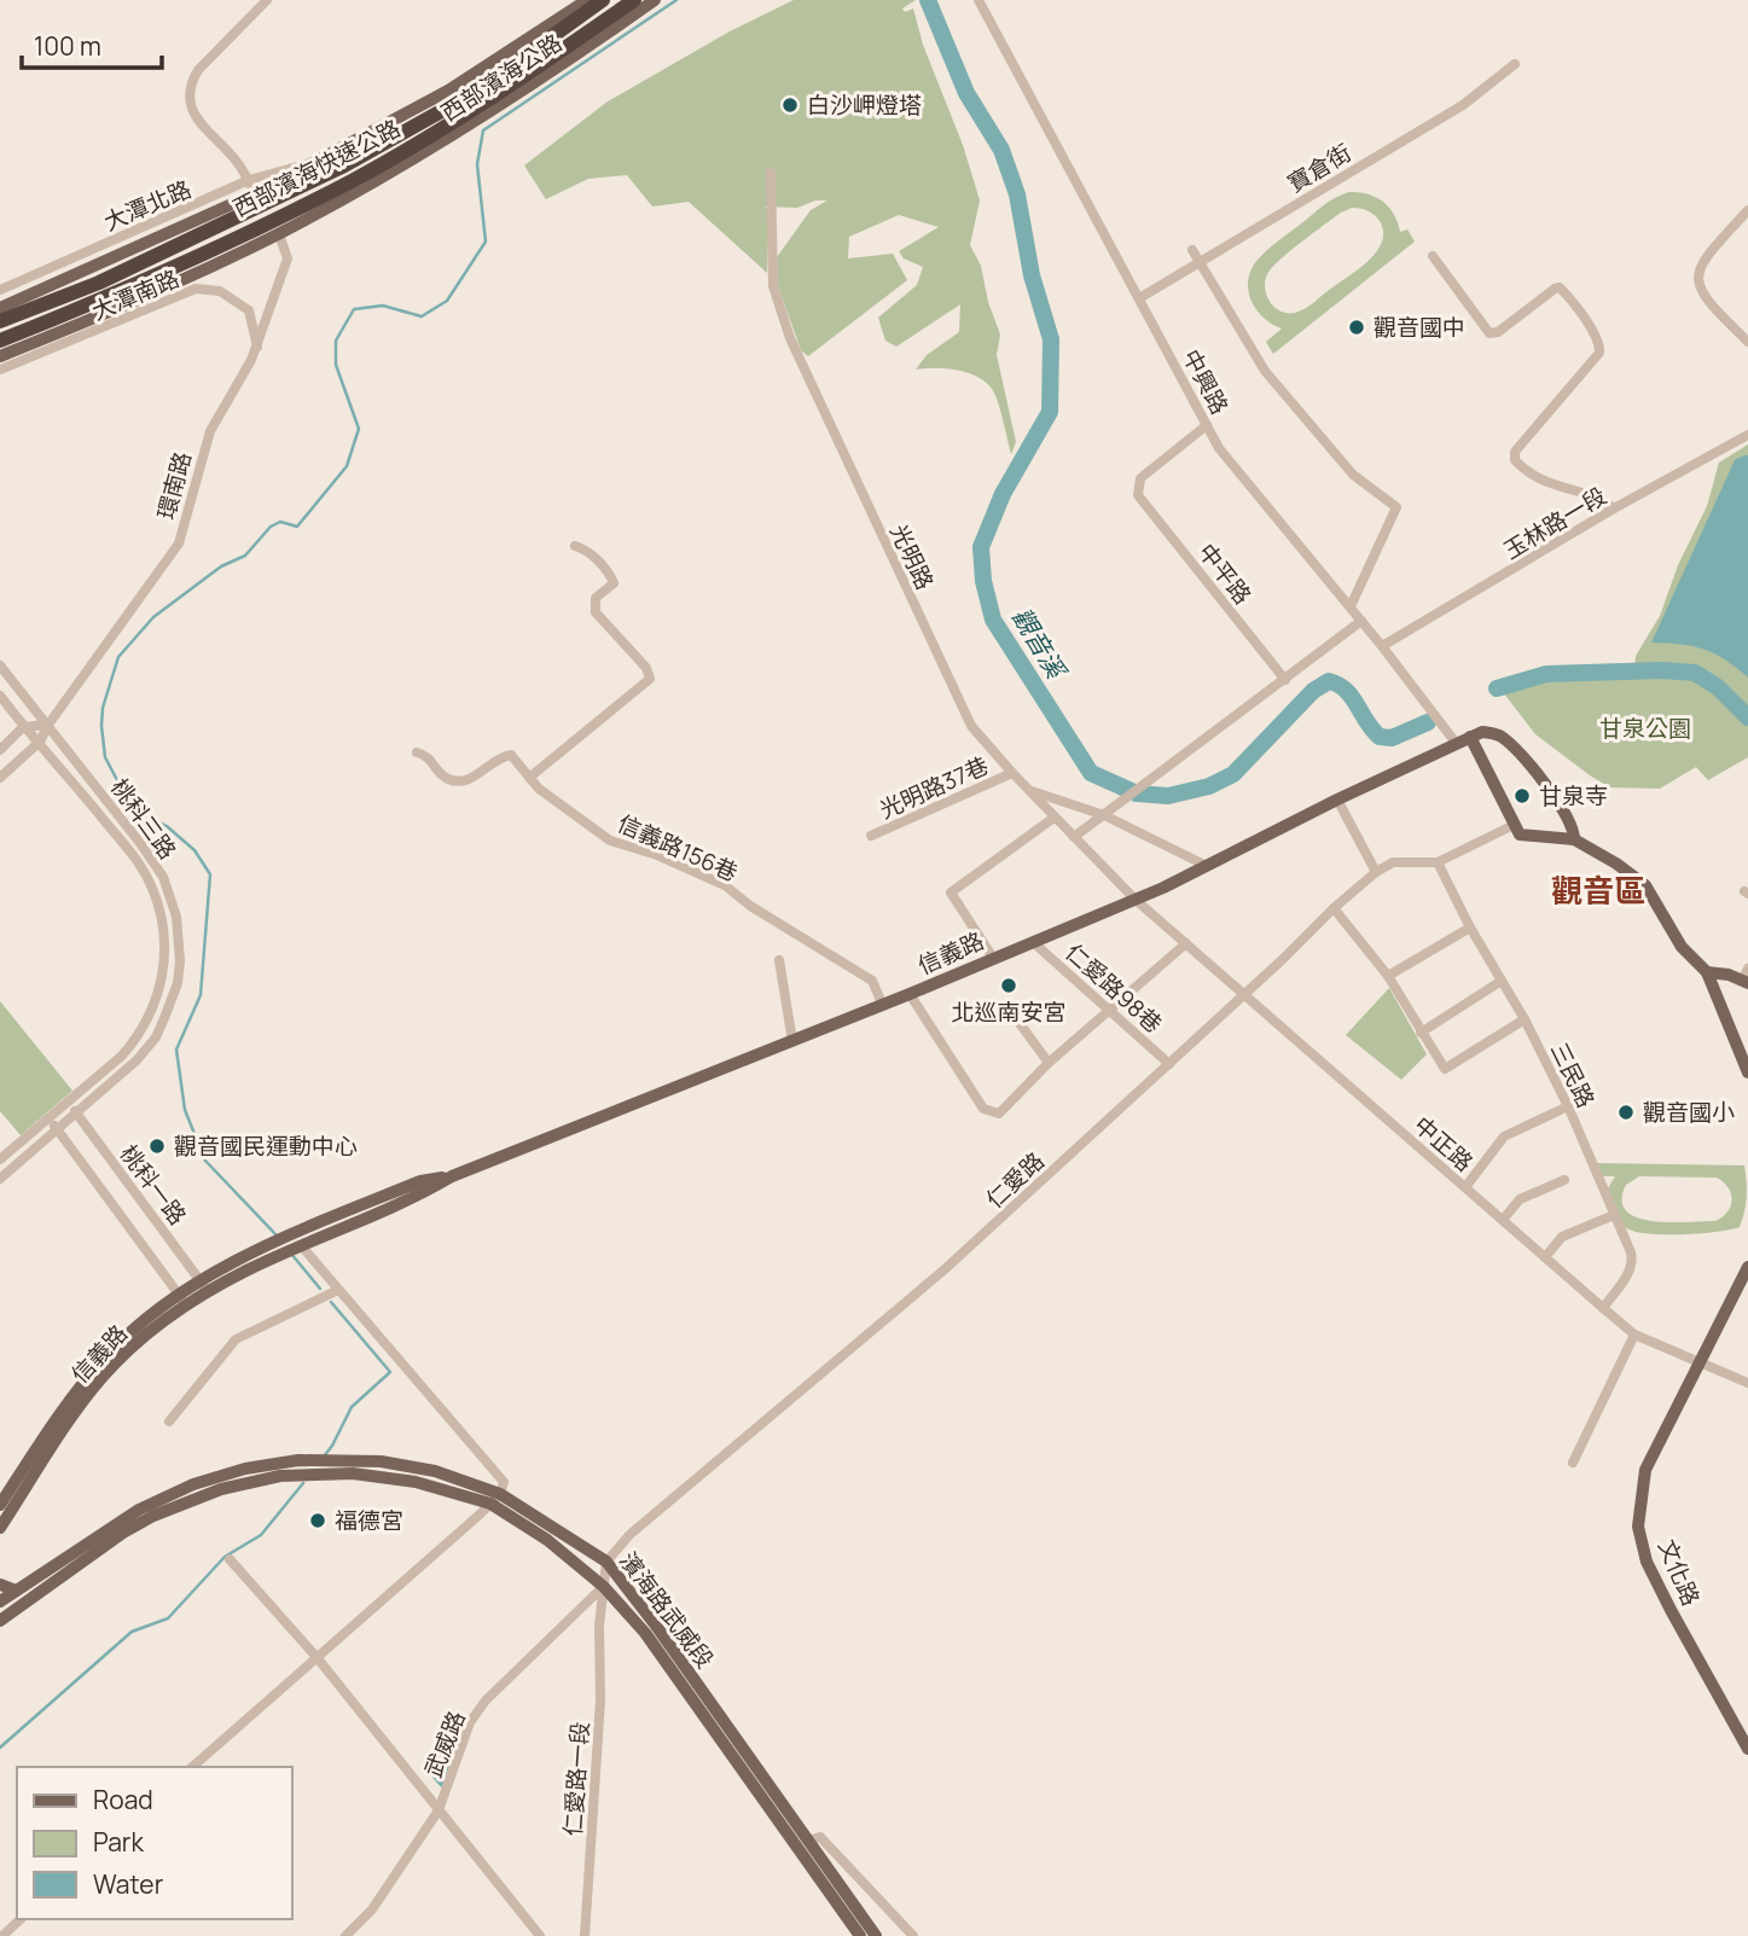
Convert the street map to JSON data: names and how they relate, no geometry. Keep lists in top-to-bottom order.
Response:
{
  "streets": {
    "highway": ["西部濱海快速公路"],
    "main road": [
      "西部濱海公路",
      "信義路",
      "文化路",
      "濱海路武威段"
    ],
    "street": [
      "寶倉街",
      "大潭北路",
      "大潭南路",
      "中興路",
      "環南路",
      "玉林路一段",
      "光明路",
      "中平路",
      "光明路37巷",
      "桃科三路",
      "信義路156巷",
      "仁愛路98巷",
      "三民路",
      "中正路",
      "仁愛路",
      "桃科一路",
      "武威路",
      "仁愛路一段"
    ]
  },
  "crossings": [
    ["西部濱海公路", "西部濱海快速公路"],
    ["西部濱海公路", "大潭北路"],
    ["西部濱海公路", "環南路"],
    ["寶倉街", "中興路"],
    ["大潭南路", "環南路"],
    ["中興路", "玉林路一段"],
    ["中興路", "中平路"],
    ["中興路", "信義路"],
    ["環南路", "桃科三路"],
    ["光明路", "光明路37巷"],
    ["光明路", "信義路"],
    ["光明路", "中正路"],
    ["桃科三路", "桃科一路"],
    ["信義路156巷", "信義路"],
    ["信義路", "仁愛路98巷"],
    ["信義路", "中正路"],
    ["信義路", "桃科一路"],
    ["仁愛路98巷", "仁愛路"],
    ["三民路", "中正路"],
    ["三民路", "仁愛路"],
    ["中正路", "仁愛路"],
    ["中正路", "文化路"],
    ["仁愛路", "濱海路武威段"],
    ["濱海路武威段", "武威路"],
    ["濱海路武威段", "仁愛路一段"],
    ["武威路", "仁愛路一段"]
  ],
  "districts": ["觀音區"],
  "water": ["觀音溪"],
  "parks": ["甘泉公園"],
  "places": [
    "白沙岬燈塔",
    "觀音國中",
    "甘泉寺",
    "北巡南安宮",
    "觀音國小",
    "觀音國民運動中心",
    "福德宮"
  ],
  "legend": ["Road", "Park", "Water"],
  "scale_bar": "100 m"
}
